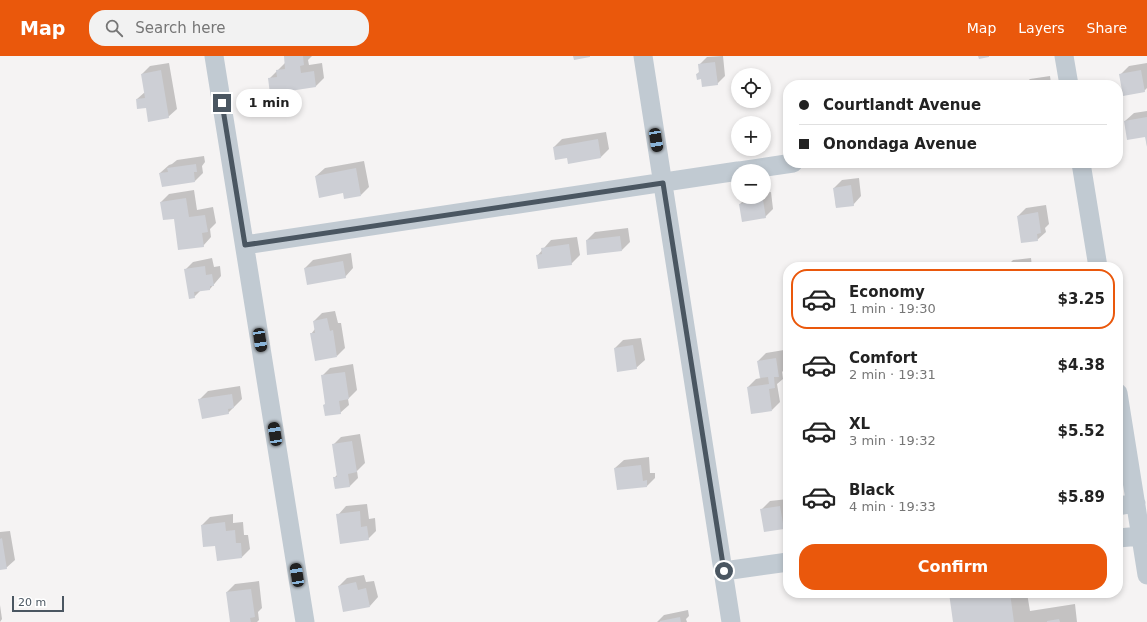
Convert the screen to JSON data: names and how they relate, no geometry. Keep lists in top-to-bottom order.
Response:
{
  "scale_bar": "20 m",
  "page": {
    "header": "Map",
    "search": "Search here",
    "nav": ["Map", "Layers", "Share"],
    "map_buttons": ["+", "−"],
    "banner": ["Courtlandt Avenue", "Onondaga Avenue"],
    "bubble": "1 min",
    "list": [
      {
        "name": "Economy",
        "note": "1 min · 19:30",
        "value": "$3.25"
      },
      {
        "name": "Comfort",
        "note": "2 min · 19:31",
        "value": "$4.38"
      },
      {
        "name": "XL",
        "note": "3 min · 19:32",
        "value": "$5.52"
      },
      {
        "name": "Black",
        "note": "4 min · 19:33",
        "value": "$5.89"
      }
    ],
    "buttons": "Confirm",
    "scale": "20 m"
  }
}
